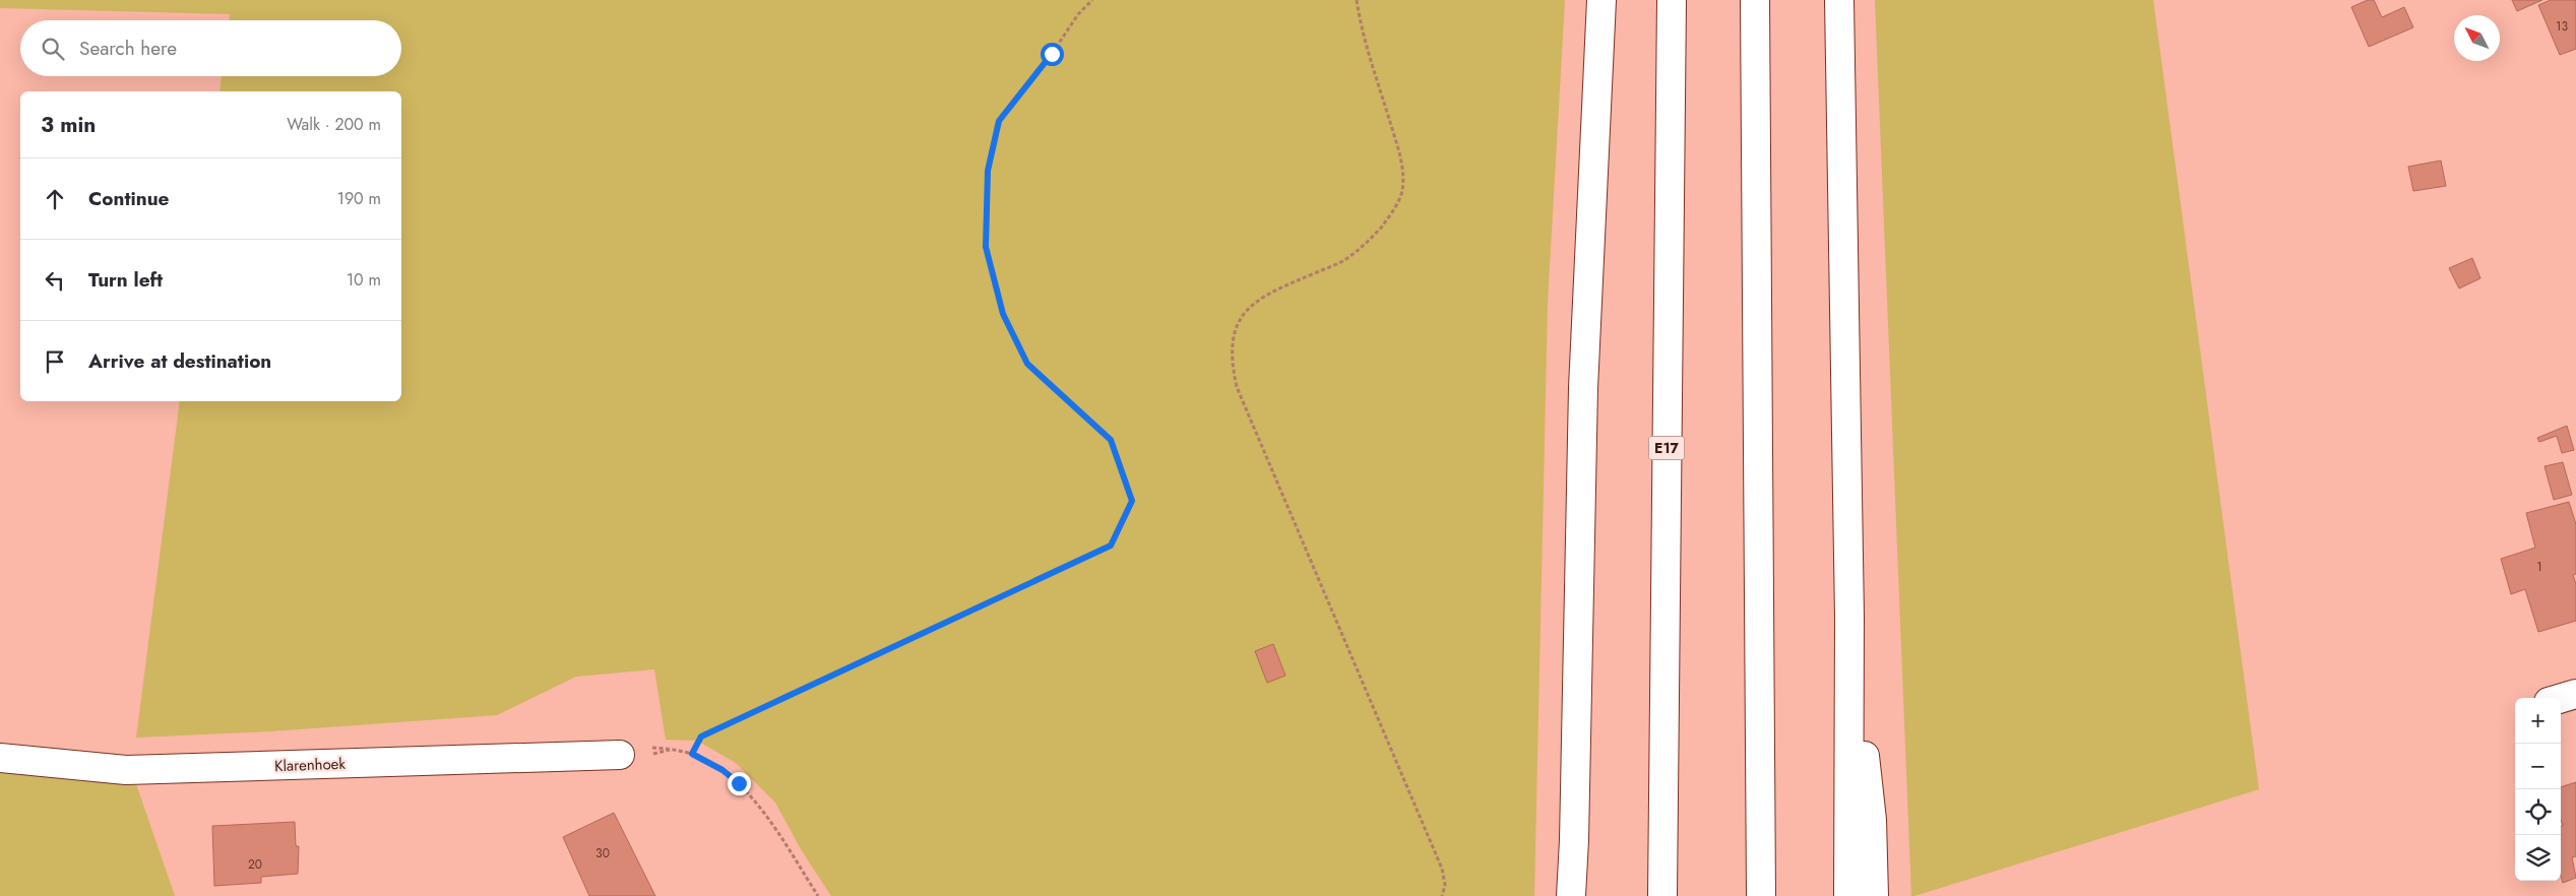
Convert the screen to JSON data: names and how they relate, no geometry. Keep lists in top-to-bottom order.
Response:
{
  "streets": {
    "main road": ["E17", "Klarenhoek"]
  },
  "house_numbers": [
    "13",
    "1",
    "30",
    "20"
  ],
  "north": "top left",
  "page": {
    "search": "Search here",
    "heading": ["3 min", "Walk · 200 m"],
    "list": [
      ["Continue", "190 m"],
      ["Turn left", "10 m"],
      "Arrive at destination"
    ],
    "map_buttons": ["+", "−"]
  }
}
